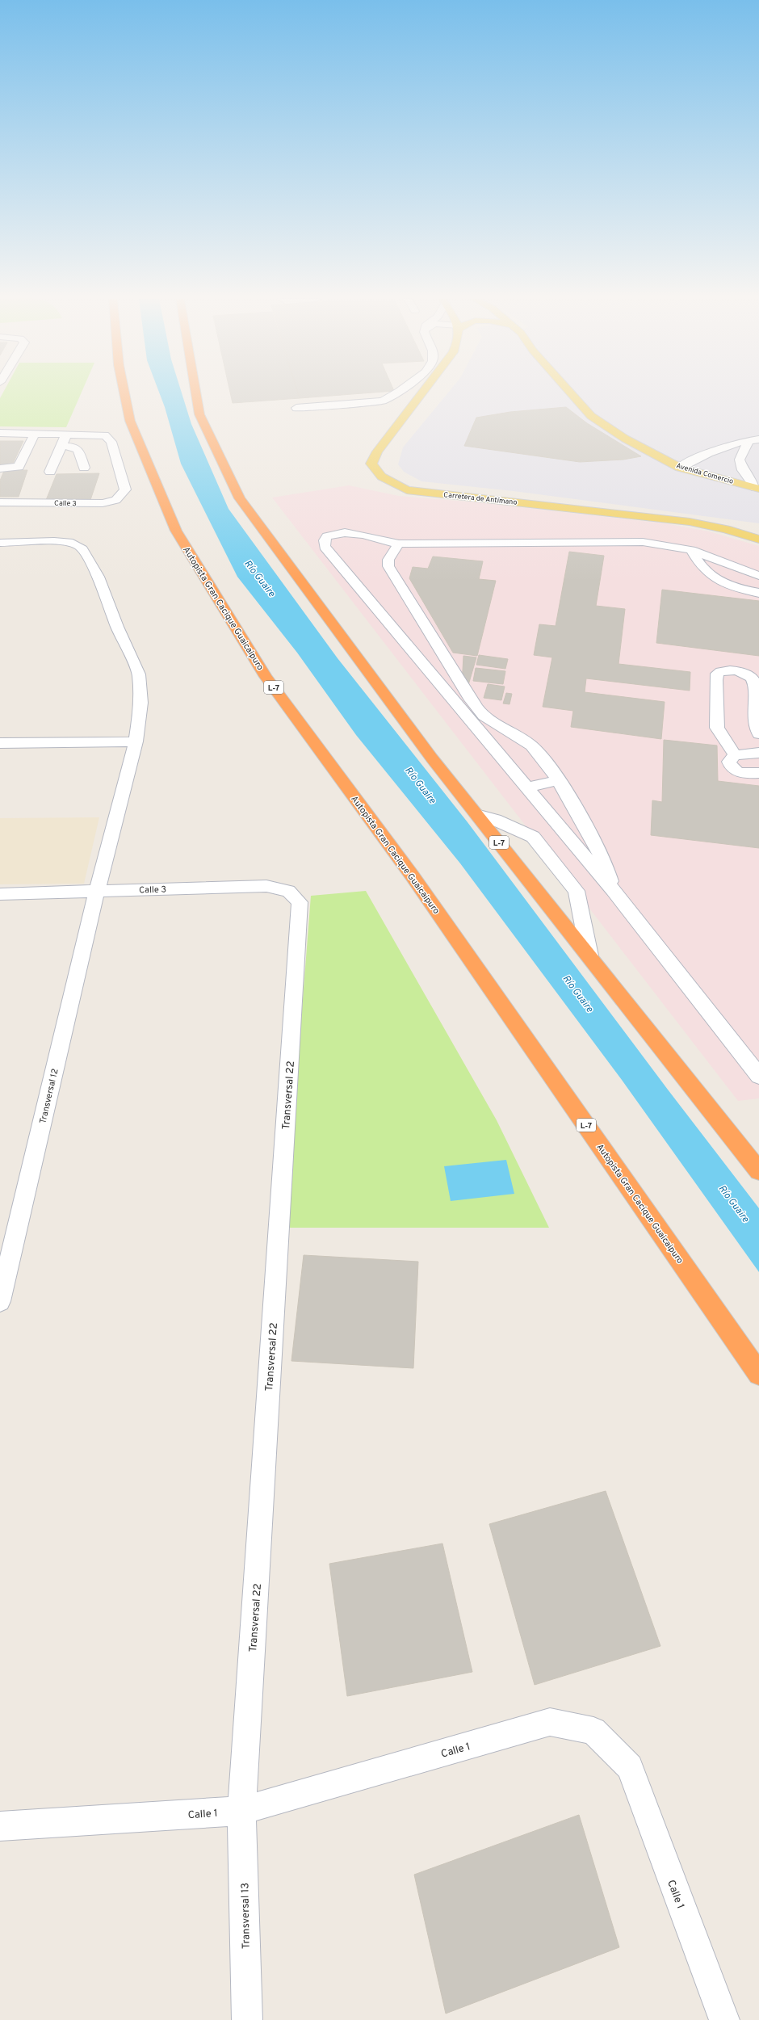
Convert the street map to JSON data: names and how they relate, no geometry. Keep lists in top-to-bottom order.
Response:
{
  "streets": {
    "highway": ["Autopista Gran Cacique Guaicaipuro", "L-7"],
    "main road": ["Avenida Comercio", "Carretera de Antímano"],
    "street": [
      "Calle 3",
      "Transversal 22",
      "Transversal 12",
      "Calle 1",
      "Transversal 13"
    ]
  },
  "crossings": [
    ["Calle 3", "Transversal 22"],
    ["Calle 3", "Transversal 12"],
    ["Transversal 22", "Calle 1"],
    ["Transversal 22", "Transversal 13"],
    ["Calle 1", "Transversal 13"]
  ],
  "water": ["Río Guaire"]
}
